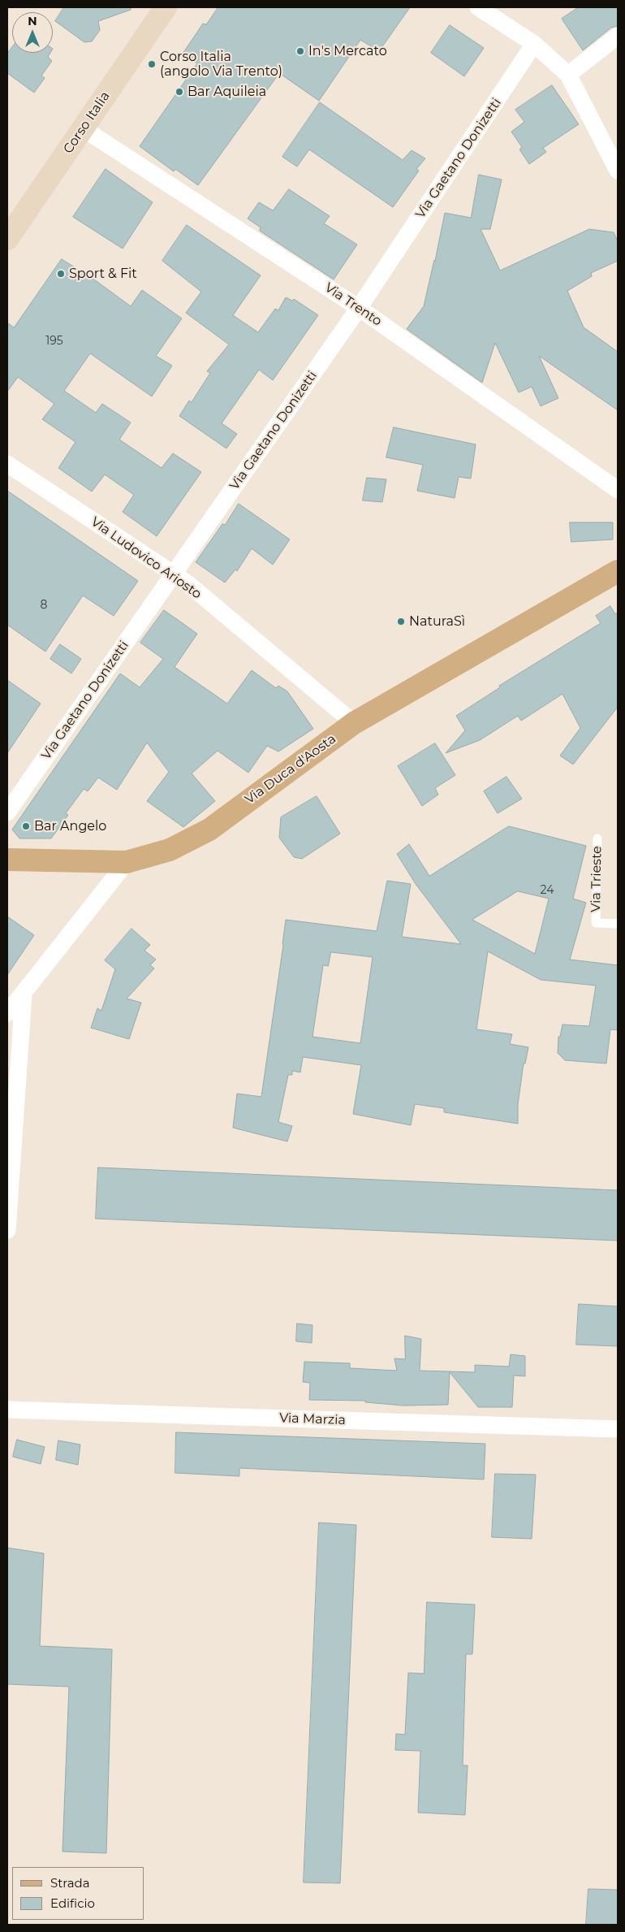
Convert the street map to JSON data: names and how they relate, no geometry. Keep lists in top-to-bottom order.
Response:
{
  "streets": {
    "main road": ["Corso Italia", "Via Duca d'Aosta"],
    "street": [
      "Via Gaetano Donizetti",
      "Via Trento",
      "Via Ludovico Ariosto",
      "Via Marzia"
    ],
    "lane": ["Via Trieste"]
  },
  "crossings": [
    ["Corso Italia", "Via Trento"],
    ["Via Gaetano Donizetti", "Via Trento"],
    ["Via Gaetano Donizetti", "Via Ludovico Ariosto"],
    ["Via Ludovico Ariosto", "Via Duca d'Aosta"]
  ],
  "places": [
    "In's Mercato",
    "Corso Italia (angolo Via Trento)",
    "Bar Aquileia",
    "Sport & Fit",
    "NaturaSì",
    "Bar Angelo"
  ],
  "house_numbers": ["195", "8", "24"],
  "legend": ["Strada", "Edificio"],
  "north": "top"
}
